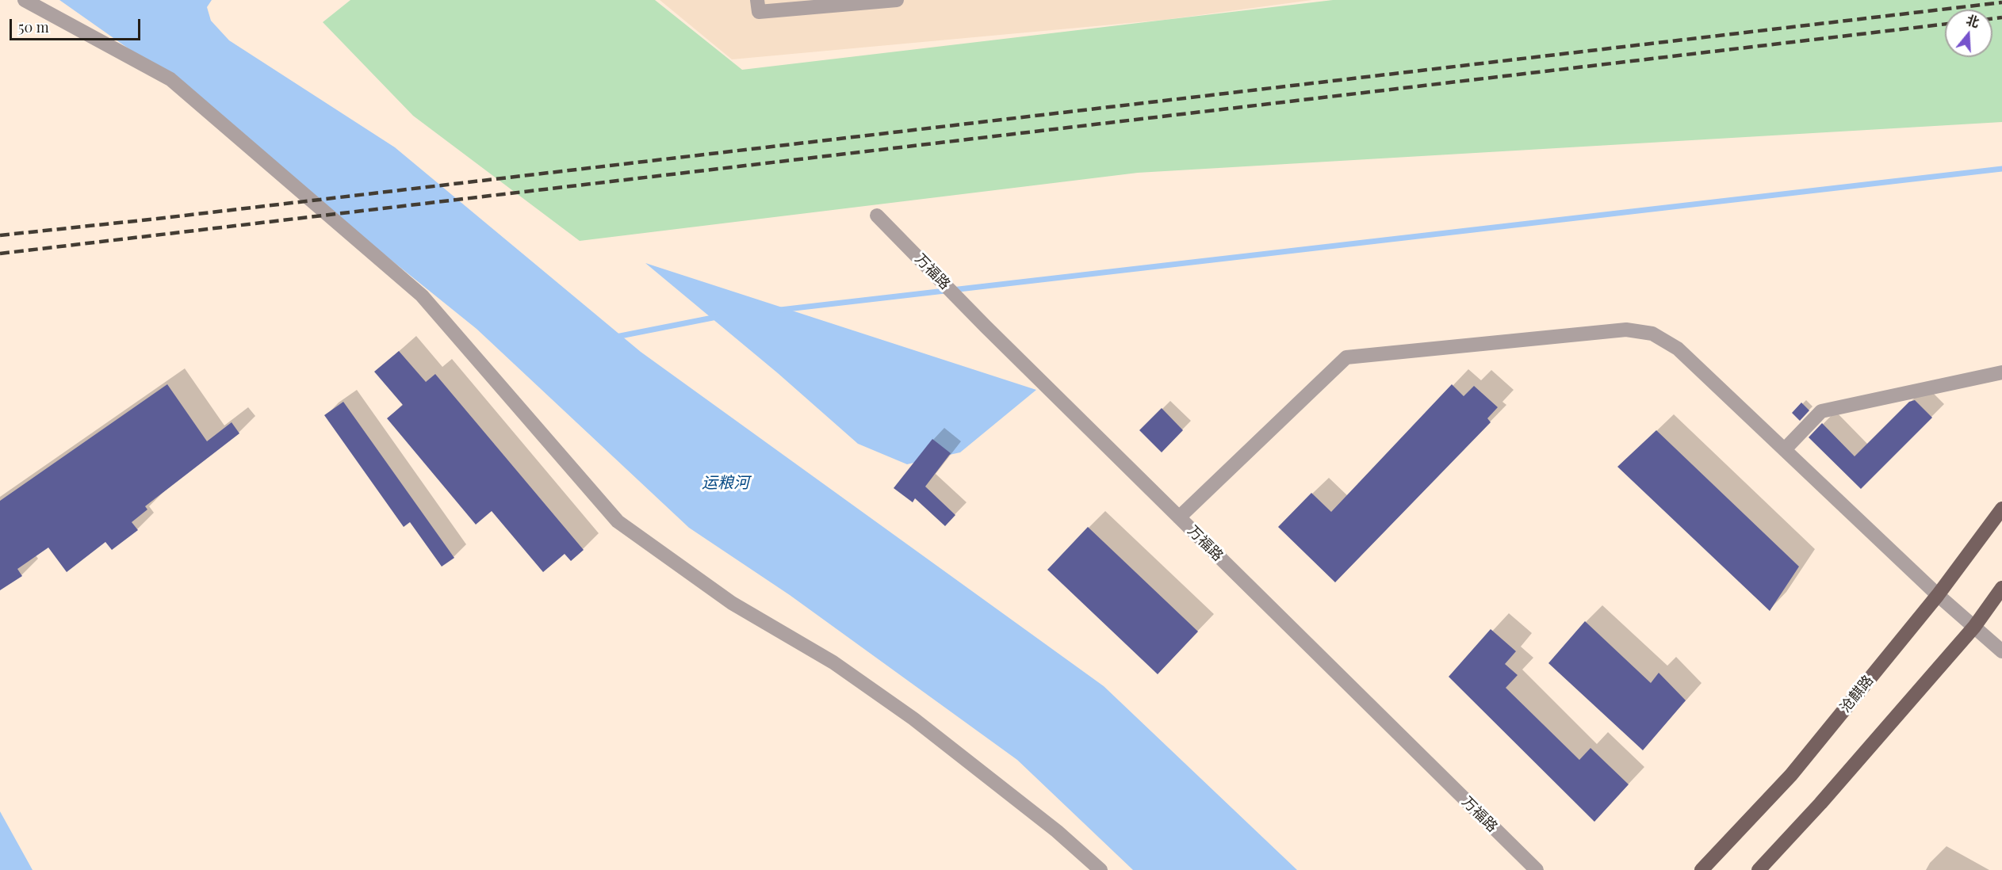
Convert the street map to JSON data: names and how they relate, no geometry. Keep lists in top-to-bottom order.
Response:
{
  "streets": {
    "main road": ["沧麒路"],
    "street": ["万福路"]
  },
  "water": ["运粮河"],
  "scale_bar": "50 m",
  "north": "top"
}
